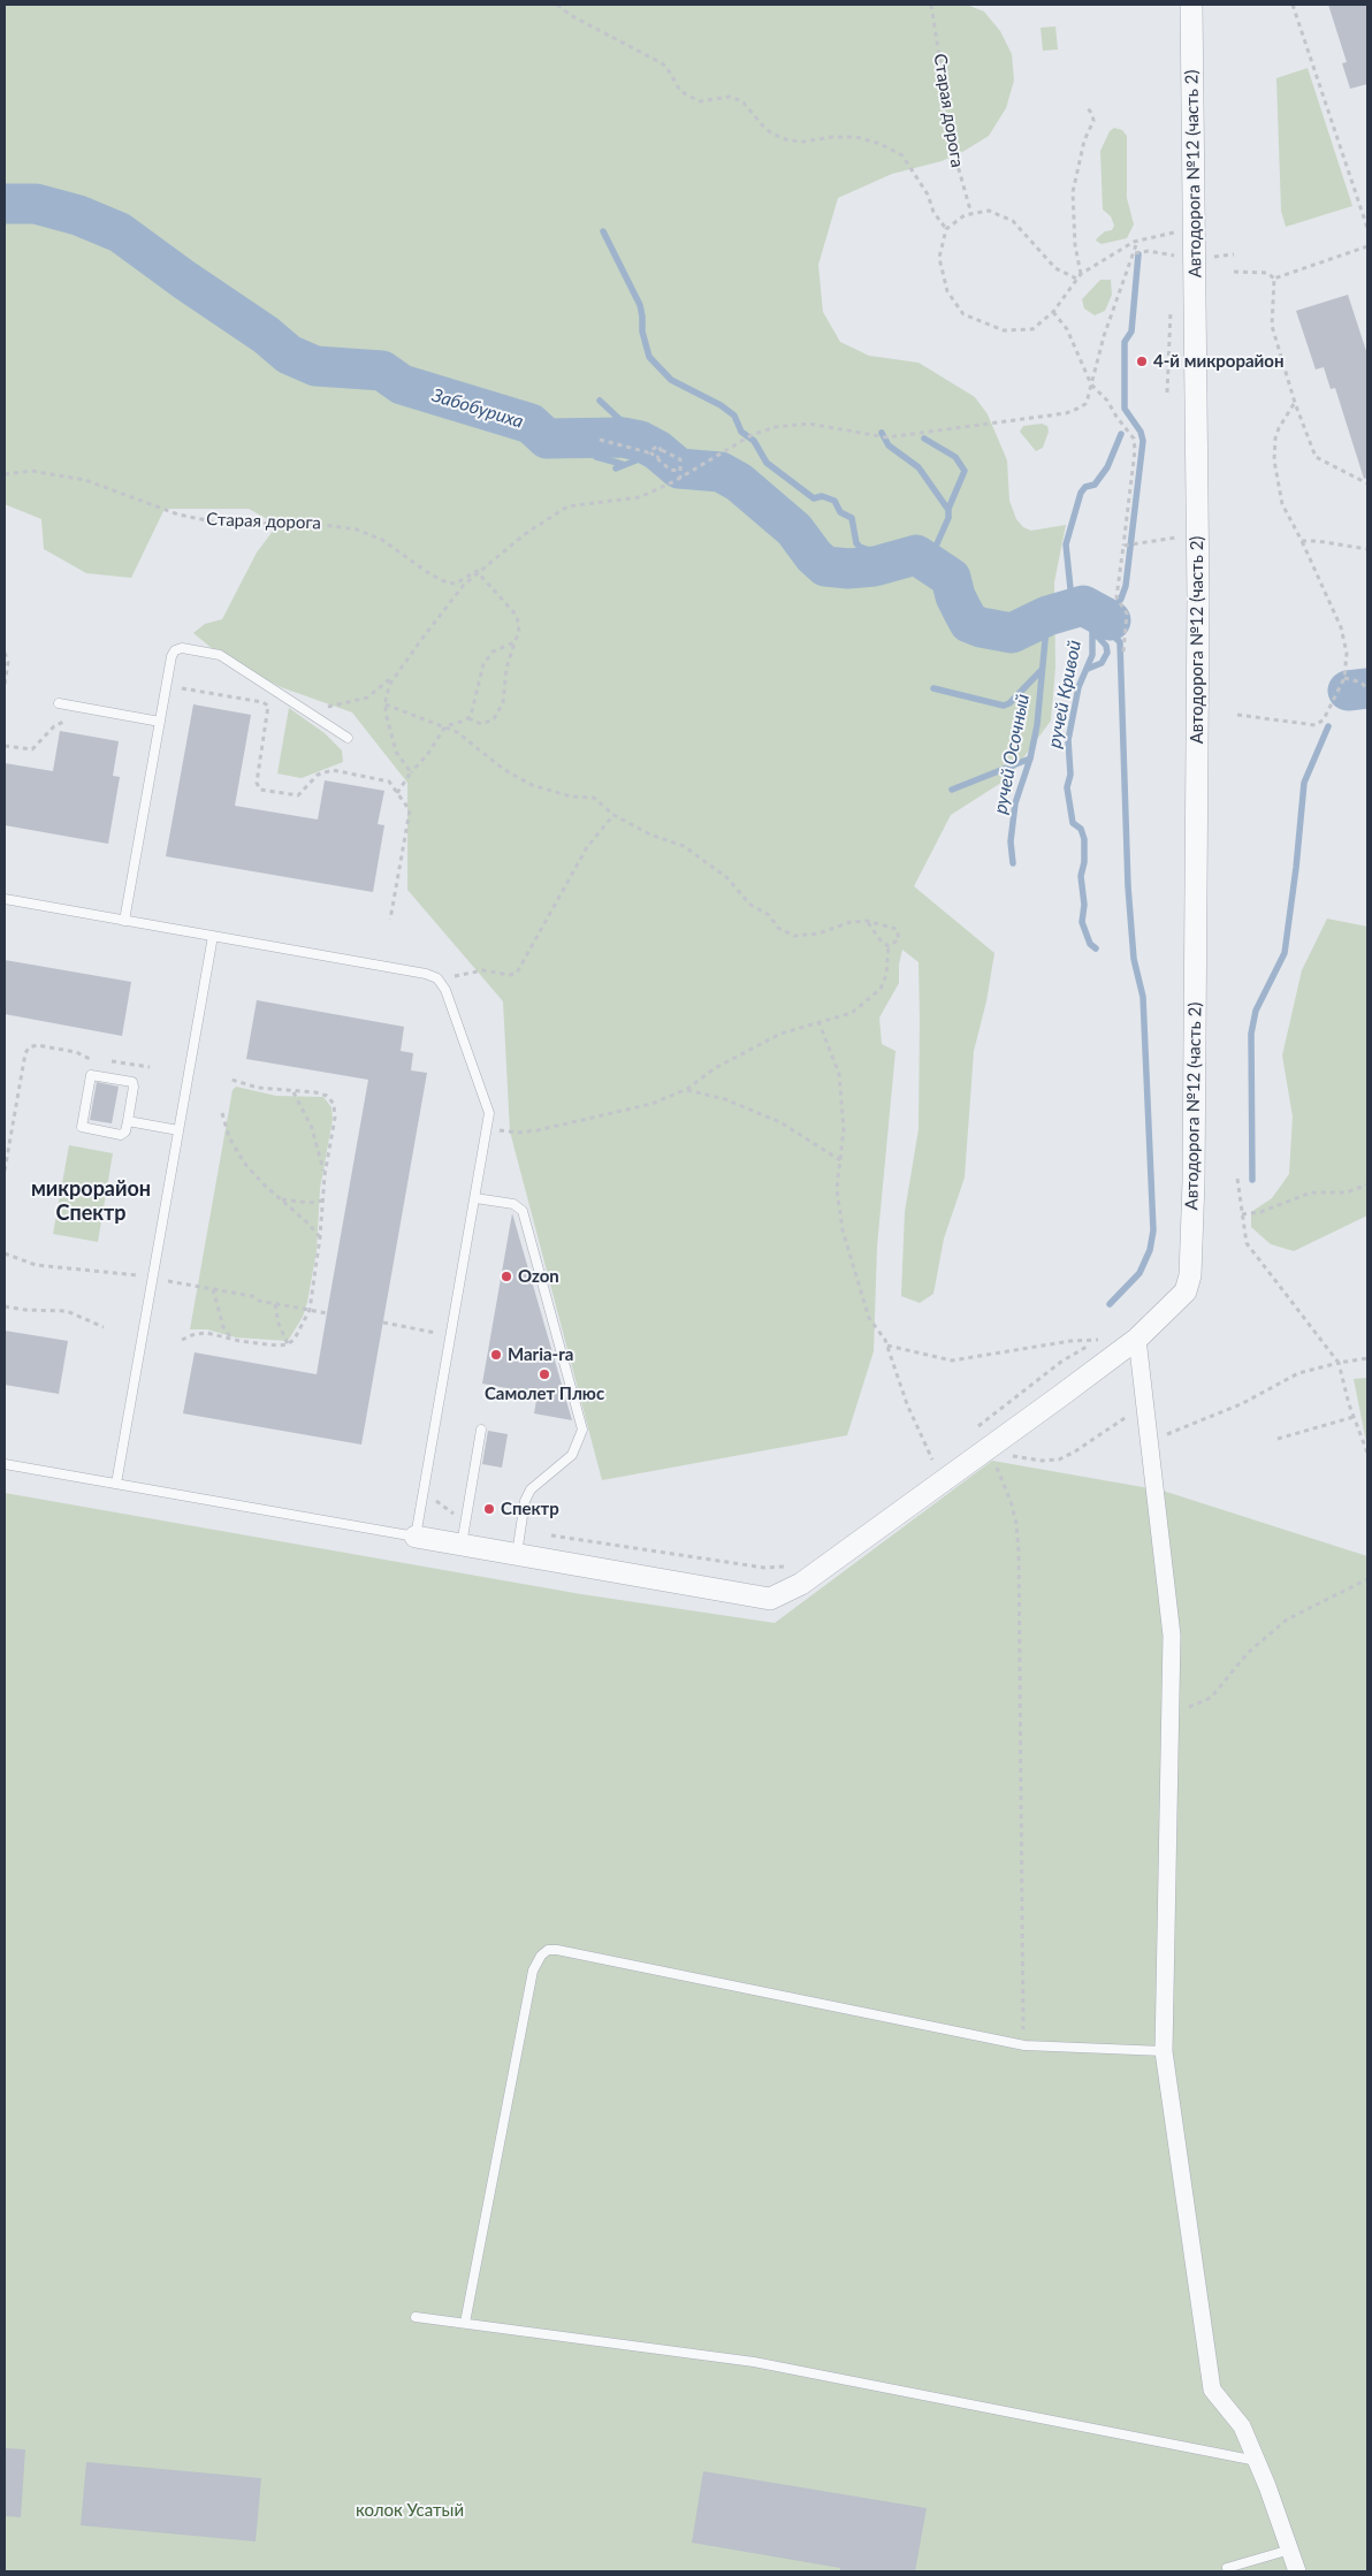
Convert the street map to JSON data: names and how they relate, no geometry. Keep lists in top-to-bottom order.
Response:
{
  "streets": {
    "street": ["Автодорога №12 (часть 2)"],
    "path": ["Старая дорога"]
  },
  "districts": ["микрорайон Спектр"],
  "water": ["Забобуриха", "ручей Кривой", "ручей Осочный"],
  "parks": ["колок Усатый"],
  "places": [
    "4-й микрорайон",
    "Ozon",
    "Maria-ra",
    "Самолет Плюс",
    "Спектр"
  ]
}
